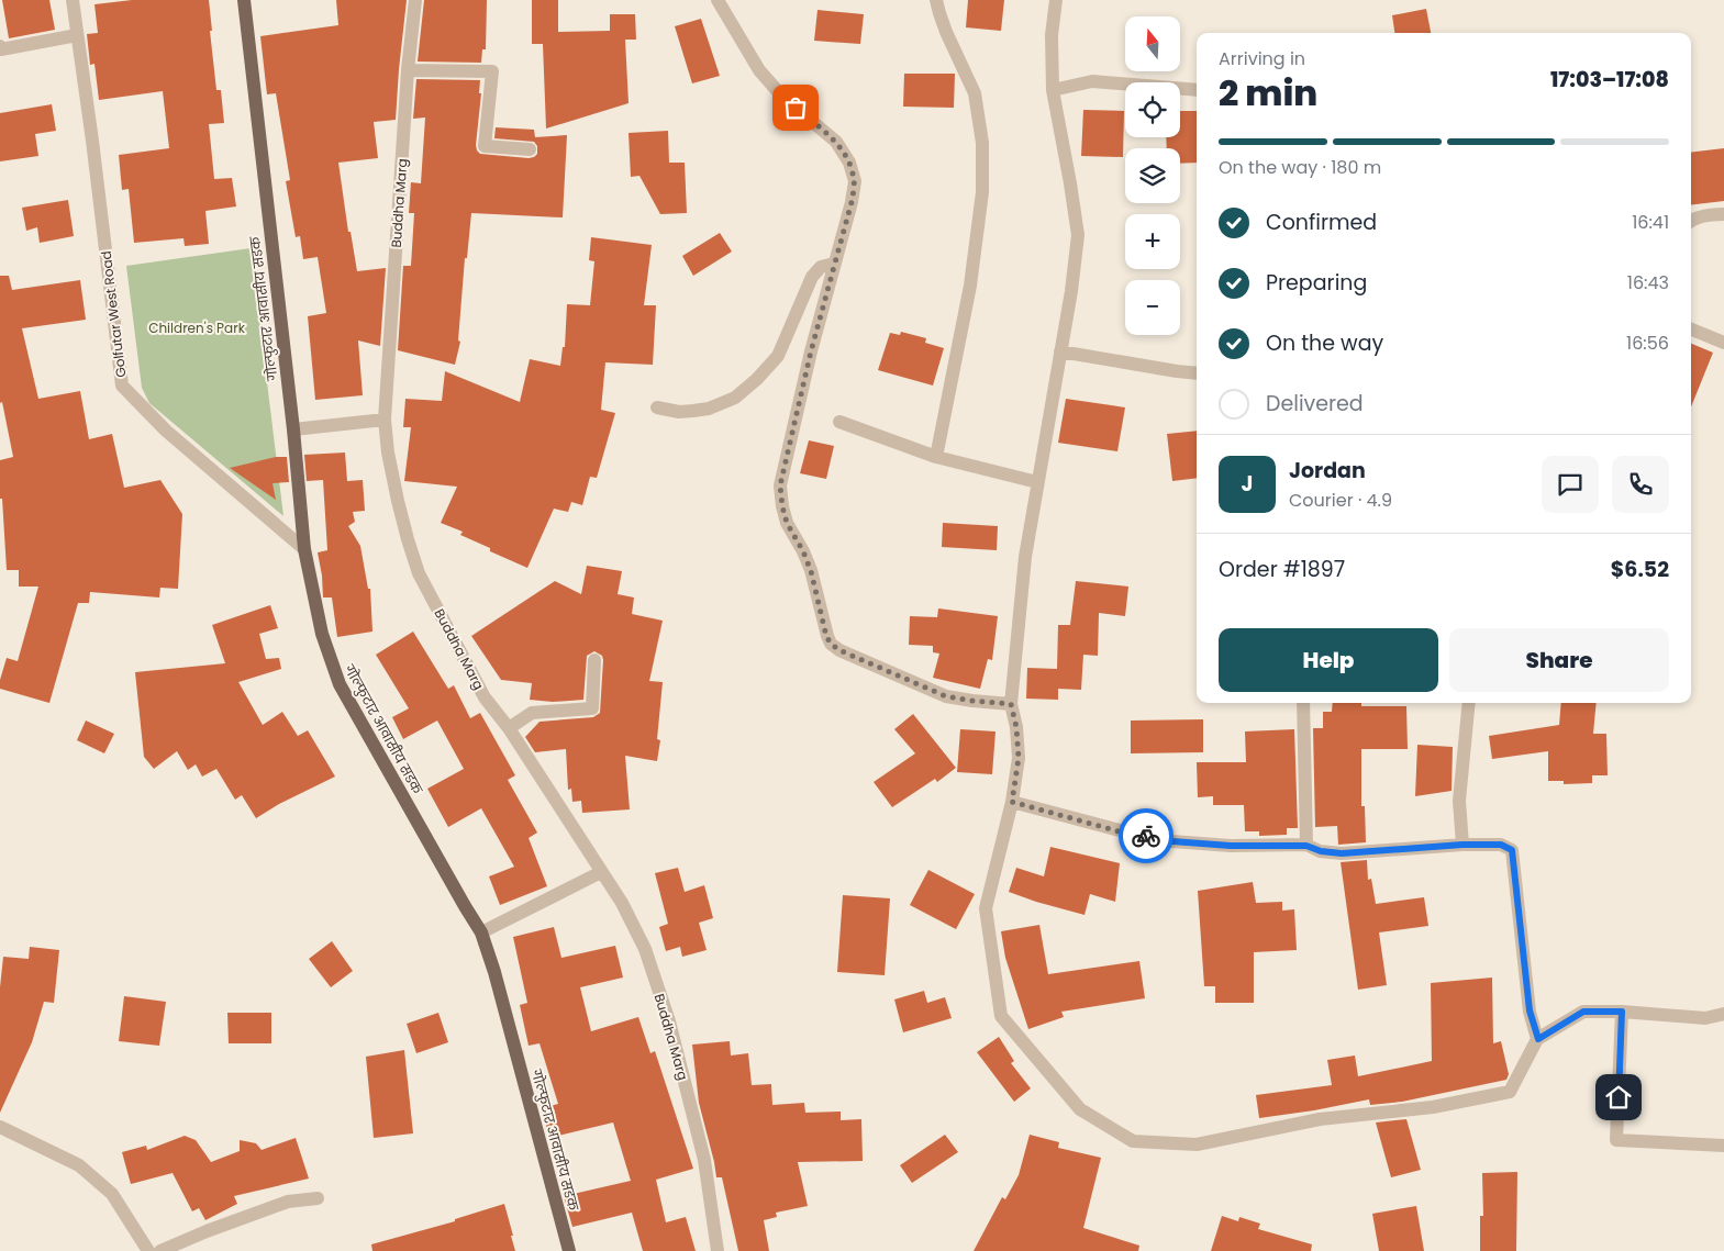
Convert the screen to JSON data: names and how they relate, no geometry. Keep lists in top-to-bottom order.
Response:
{
  "streets": {
    "main road": ["गोल्फुटार आवासीय सडक"],
    "street": ["Buddha Marg", "Golfutar West Road"]
  },
  "crossings": [
    ["गोल्फुटार आवासीय सडक", "Golfutar West Road"]
  ],
  "parks": ["Children's Park"],
  "north": "top",
  "page": {
    "map_buttons": ["+", "−"],
    "heading": ["2 min", "Arriving in", "17:03–17:08"],
    "panel": [
      "Jordan",
      "Courier · 4.9",
      "Order #1897",
      "$6.52"
    ],
    "bar": "On the way · 180 m",
    "list": [
      ["Confirmed", "16:41"],
      ["Preparing", "16:43"],
      ["On the way", "16:56"],
      "Delivered"
    ],
    "round": "J",
    "buttons": ["Help", "Share"]
  }
}
